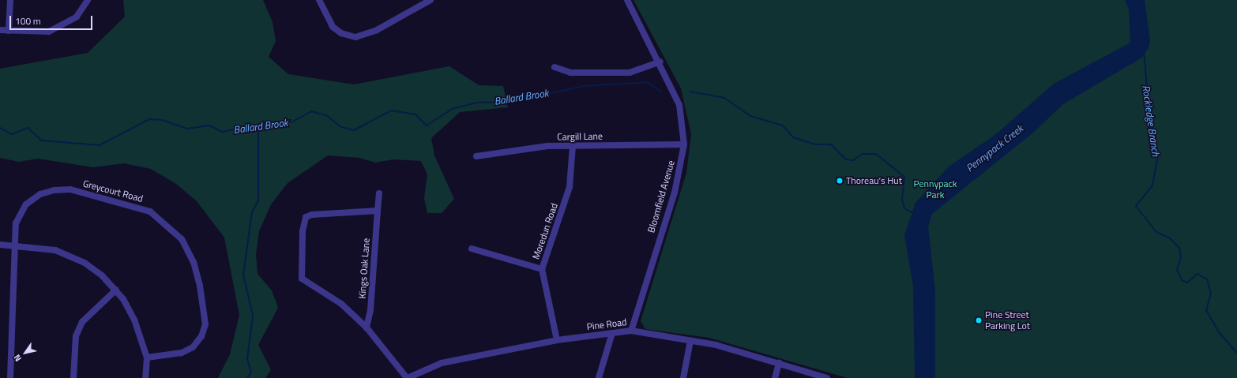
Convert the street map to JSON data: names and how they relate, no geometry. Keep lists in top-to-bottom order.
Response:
{
  "streets": {
    "street": [
      "Cargill Lane",
      "Greycourt Road",
      "Bloomfield Avenue",
      "Moredun Road",
      "Kings Oak Lane",
      "Pine Road"
    ]
  },
  "crossings": [
    ["Cargill Lane", "Bloomfield Avenue"],
    ["Cargill Lane", "Moredun Road"],
    ["Bloomfield Avenue", "Pine Road"],
    ["Moredun Road", "Pine Road"]
  ],
  "water": ["Ballard Brook", "Rockledge Branch", "Pennypack Creek"],
  "parks": ["Pennypack Park"],
  "places": ["Thoreau’s Hut", "Pine Street Parking Lot"],
  "scale_bar": "100 m",
  "north": "bottom left"
}
